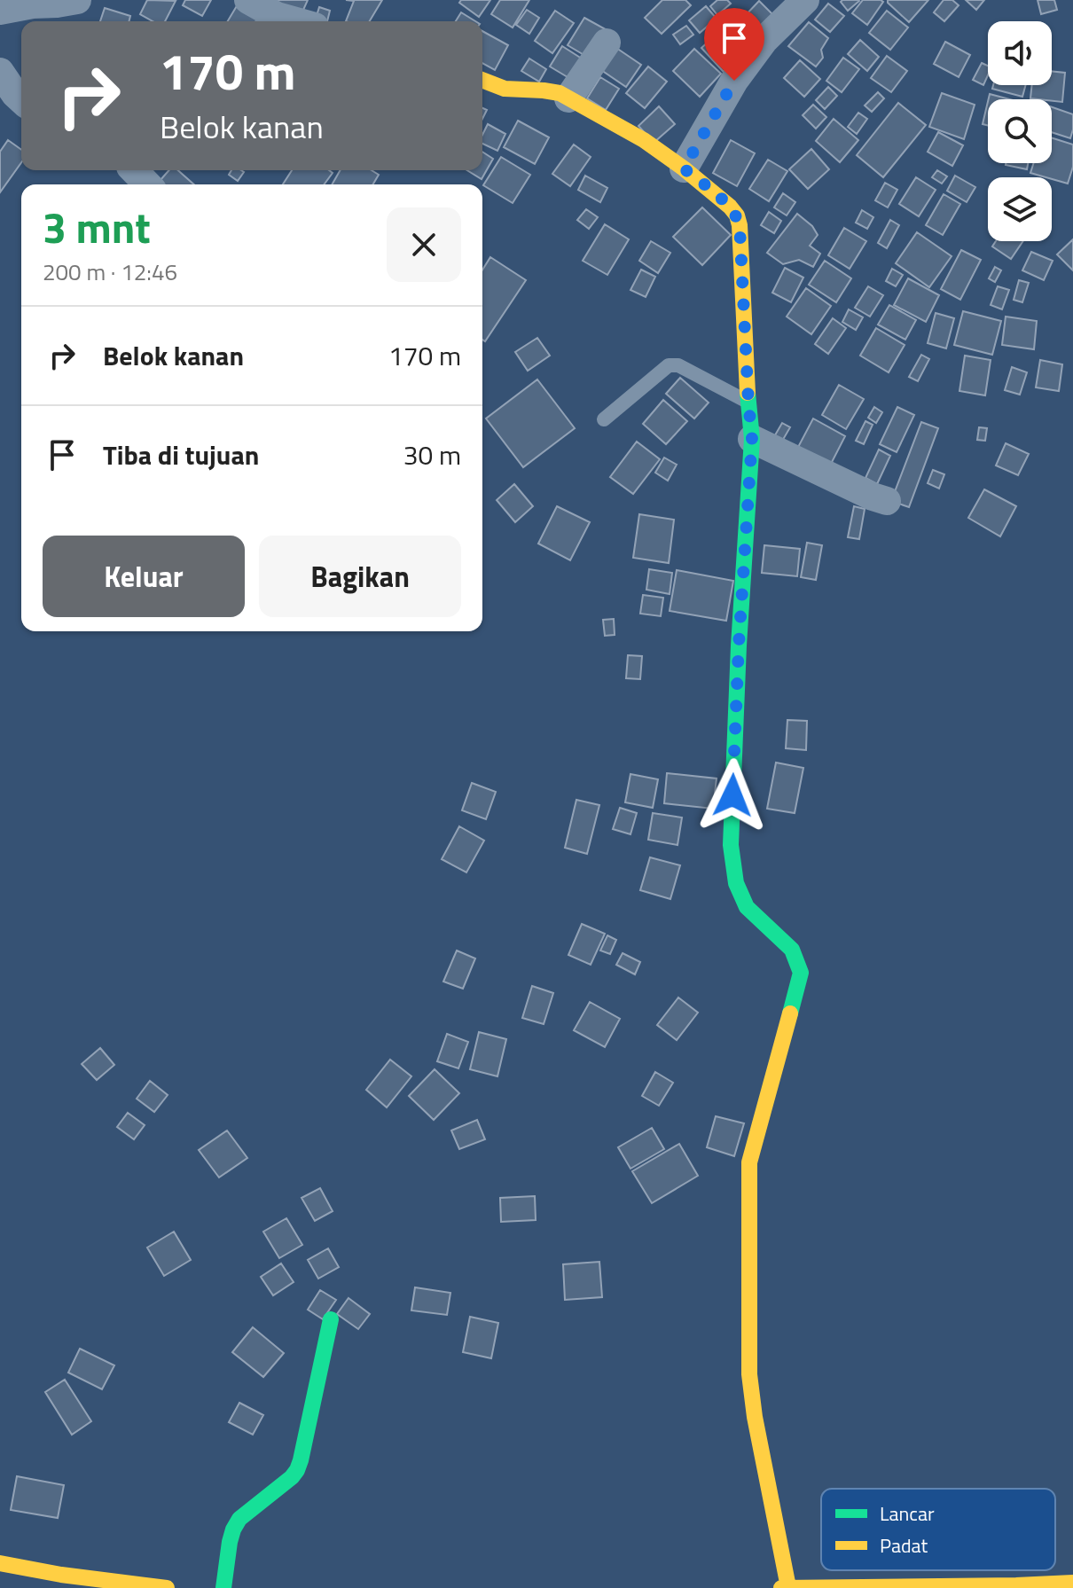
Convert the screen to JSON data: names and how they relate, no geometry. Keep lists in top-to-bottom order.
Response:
{
  "legend": ["Lancar", "Padat"],
  "page": {
    "turn": ["170 m", "Belok kanan"],
    "heading": ["3 mnt", "200 m · 12:46"],
    "list": [
      {
        "name": "Belok kanan",
        "value": "170 m"
      },
      {
        "name": "Tiba di tujuan",
        "value": "30 m"
      }
    ],
    "buttons": ["Keluar", "Bagikan"]
  }
}
